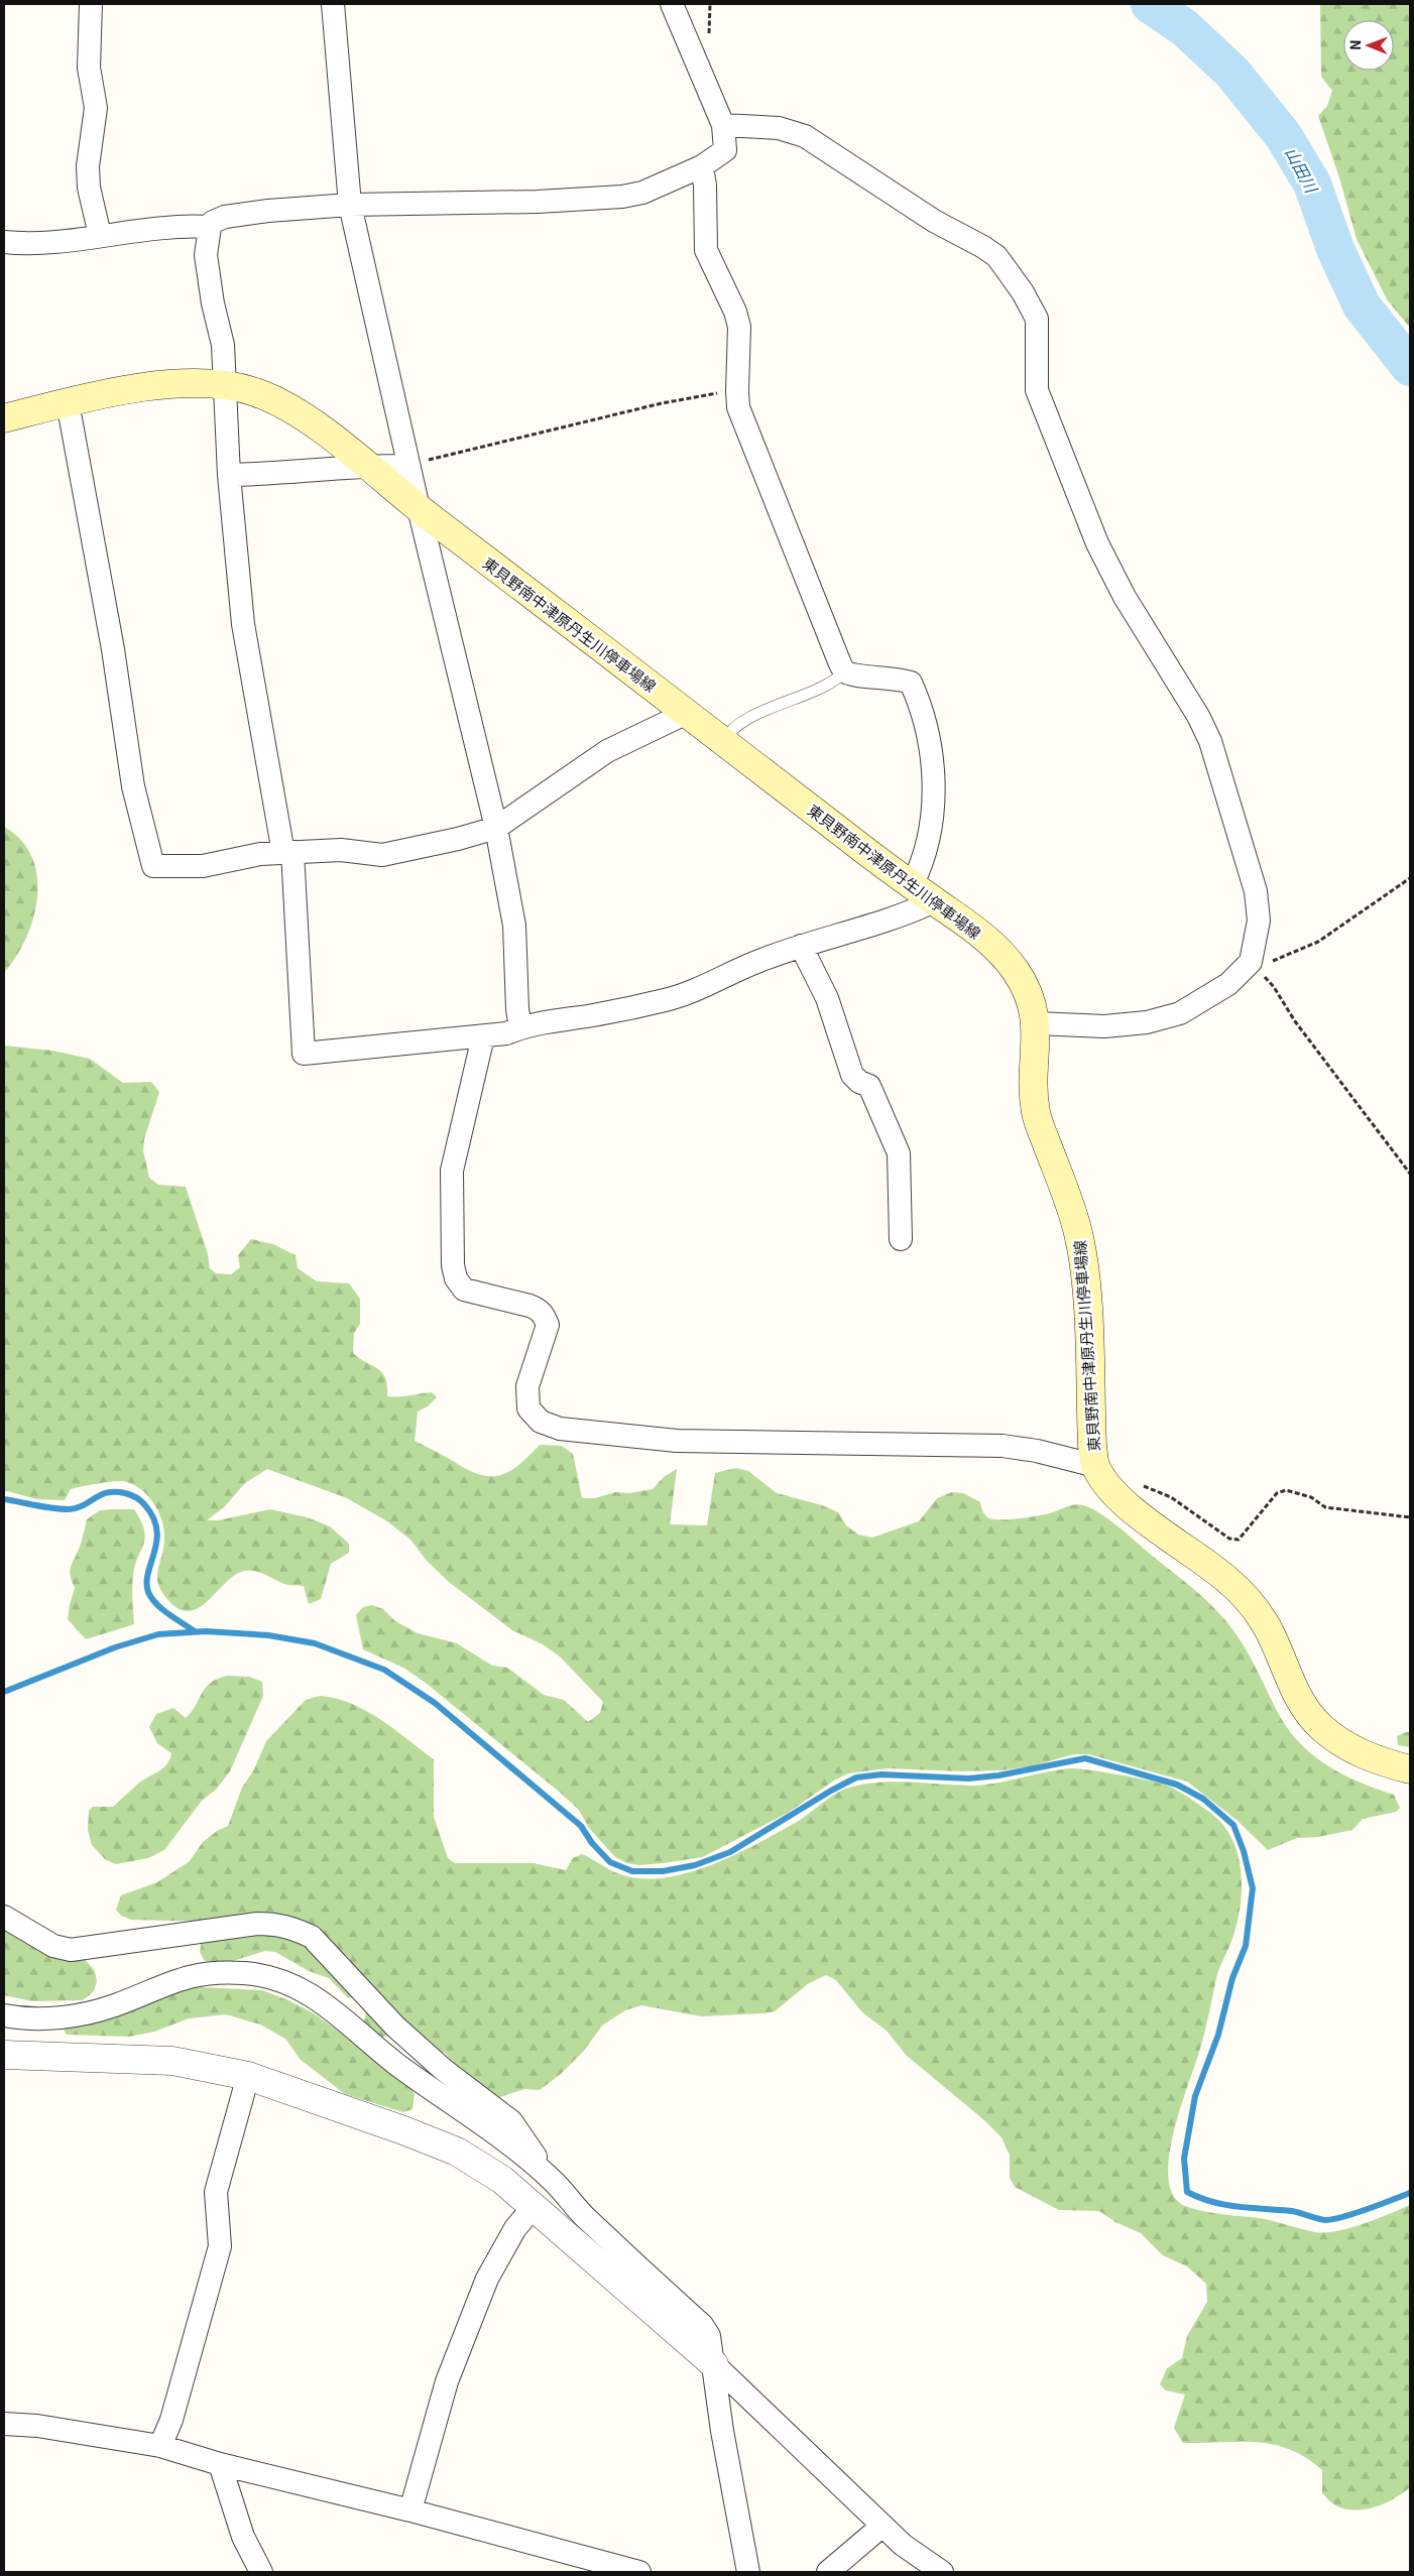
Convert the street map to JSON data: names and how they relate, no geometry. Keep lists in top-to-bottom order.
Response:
{
  "streets": {
    "main road": ["東貝野南中津原丹生川停車場線"]
  },
  "water": ["山田川"],
  "north": "left"
}
